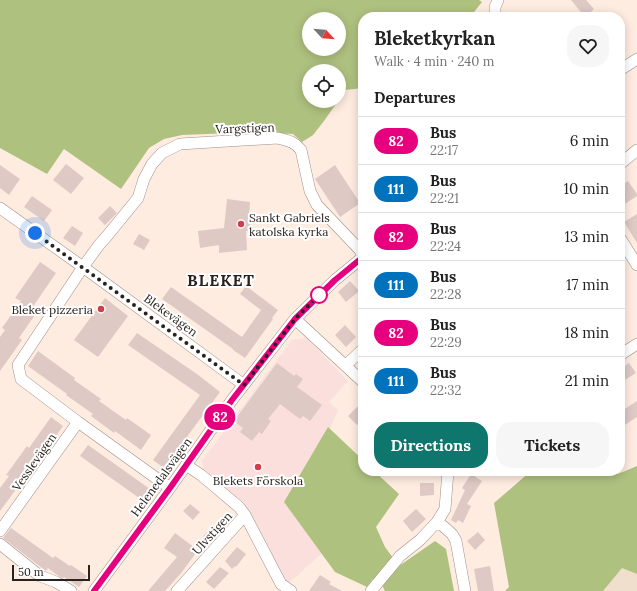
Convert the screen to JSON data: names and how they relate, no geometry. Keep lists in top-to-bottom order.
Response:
{
  "streets": {
    "street": [
      "Vargstigen",
      "Blekevägen",
      "Vesslevägen",
      "Helenedalsvägen",
      "Ulvstigen"
    ]
  },
  "crossings": [
    ["Vargstigen", "Blekevägen"],
    ["Blekevägen", "Helenedalsvägen"],
    ["Helenedalsvägen", "Ulvstigen"]
  ],
  "districts": ["BLEKET"],
  "places": ["Sankt Gabriels katolska kyrka", "Bleket pizzeria", "Blekets Förskola"],
  "lines": ["bus line 82"],
  "scale_bar": "50 m",
  "north": "bottom right",
  "page": {
    "on_map": "82",
    "heading": [
      ["Bleketkyrkan", "Walk · 4 min · 240 m"],
      "Departures"
    ],
    "list": [
      {
        "mark": "82",
        "name": "Bus",
        "note": "22:17",
        "value": "6 min"
      },
      {
        "mark": "111",
        "name": "Bus",
        "note": "22:21",
        "value": "10 min"
      },
      {
        "mark": "82",
        "name": "Bus",
        "note": "22:24",
        "value": "13 min"
      },
      {
        "mark": "111",
        "name": "Bus",
        "note": "22:28",
        "value": "17 min"
      },
      {
        "mark": "82",
        "name": "Bus",
        "note": "22:29",
        "value": "18 min"
      },
      {
        "mark": "111",
        "name": "Bus",
        "note": "22:32",
        "value": "21 min"
      }
    ],
    "buttons": ["Directions", "Tickets"],
    "scale": "50 m"
  }
}
